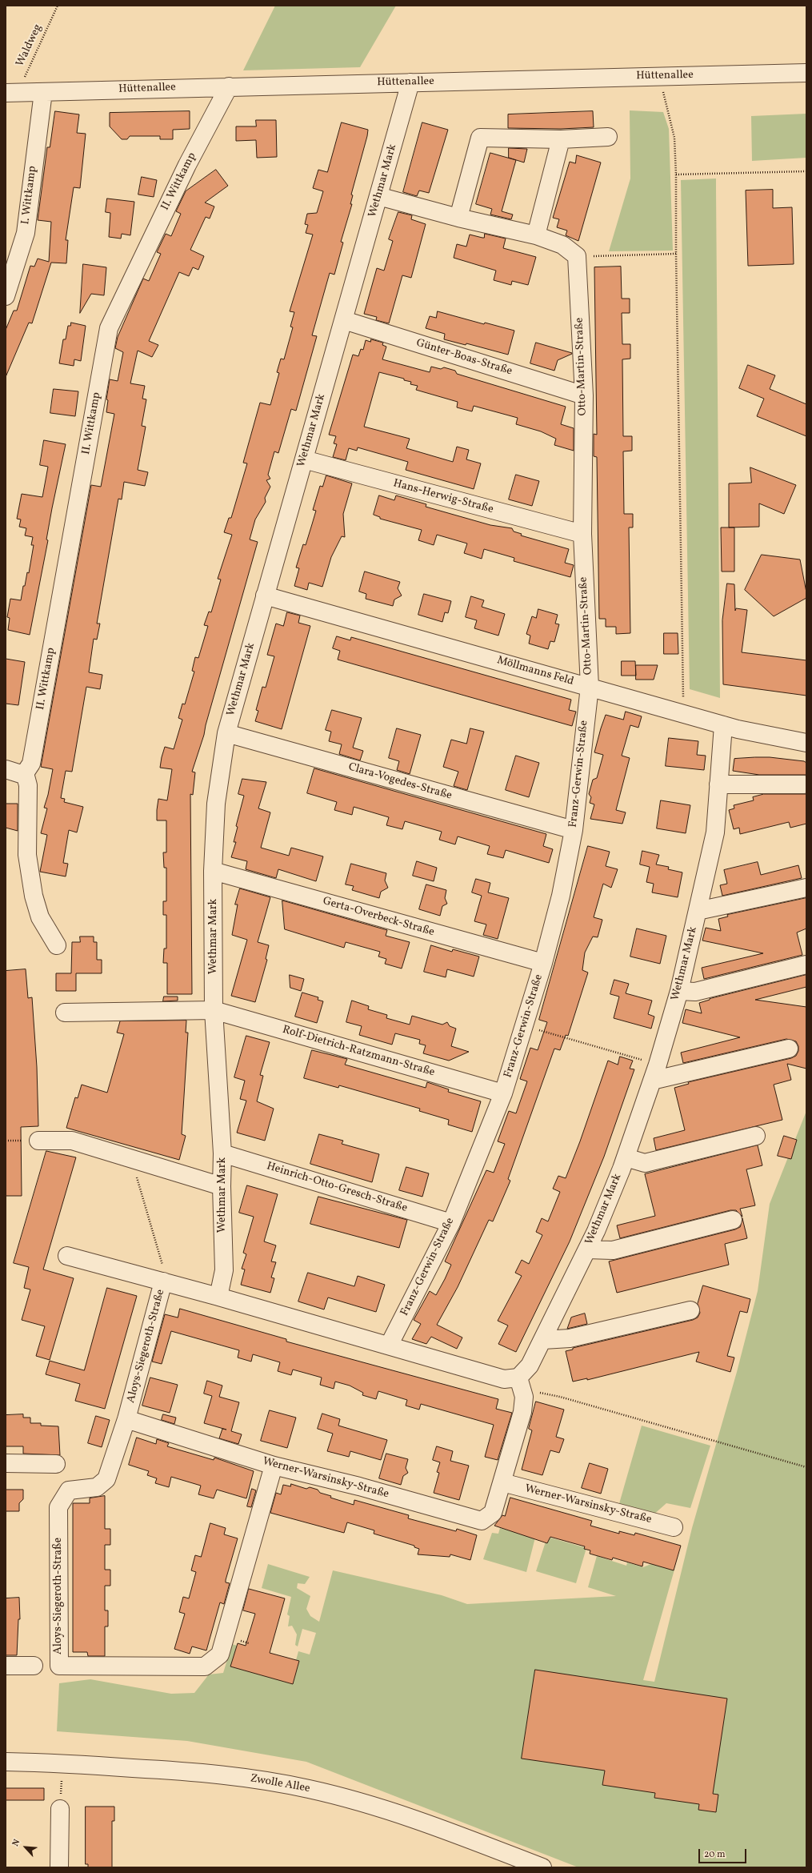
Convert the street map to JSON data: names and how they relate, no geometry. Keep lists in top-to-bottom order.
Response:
{
  "streets": {
    "street": [
      "Hüttenallee",
      "Wethmar Mark",
      "II. Wittkamp",
      "I. Wittkamp",
      "Günter-Boas-Straße",
      "Otto-Martin-Straße",
      "Hans-Herwig-Straße",
      "Möllmanns Feld",
      "Franz-Gerwin-Straße",
      "Clara-Vogedes-Straße",
      "Gerta-Overbeck-Straße",
      "Rolf-Dietrich-Ratzmann-Straße",
      "Heinrich-Otto-Gresch-Straße",
      "Aloys-Siegeroth-Straße",
      "Werner-Warsinsky-Straße",
      "Zwolle Allee"
    ],
    "path": ["Waldweg"]
  },
  "crossings": [
    ["Waldweg", "Hüttenallee"],
    ["Hüttenallee", "Wethmar Mark"],
    ["Hüttenallee", "II. Wittkamp"],
    ["Hüttenallee", "I. Wittkamp"],
    ["Wethmar Mark", "Günter-Boas-Straße"],
    ["Wethmar Mark", "Hans-Herwig-Straße"],
    ["Wethmar Mark", "Möllmanns Feld"],
    ["Wethmar Mark", "Clara-Vogedes-Straße"],
    ["Wethmar Mark", "Gerta-Overbeck-Straße"],
    ["Wethmar Mark", "Rolf-Dietrich-Ratzmann-Straße"],
    ["Wethmar Mark", "Heinrich-Otto-Gresch-Straße"],
    ["Wethmar Mark", "Werner-Warsinsky-Straße"],
    ["Günter-Boas-Straße", "Otto-Martin-Straße"],
    ["Otto-Martin-Straße", "Hans-Herwig-Straße"],
    ["Otto-Martin-Straße", "Möllmanns Feld"],
    ["Otto-Martin-Straße", "Franz-Gerwin-Straße"],
    ["Möllmanns Feld", "Franz-Gerwin-Straße"],
    ["Franz-Gerwin-Straße", "Clara-Vogedes-Straße"],
    ["Franz-Gerwin-Straße", "Gerta-Overbeck-Straße"],
    ["Franz-Gerwin-Straße", "Rolf-Dietrich-Ratzmann-Straße"],
    ["Franz-Gerwin-Straße", "Heinrich-Otto-Gresch-Straße"],
    ["Aloys-Siegeroth-Straße", "Werner-Warsinsky-Straße"]
  ],
  "scale_bar": "20 m",
  "north": "top left"
}
